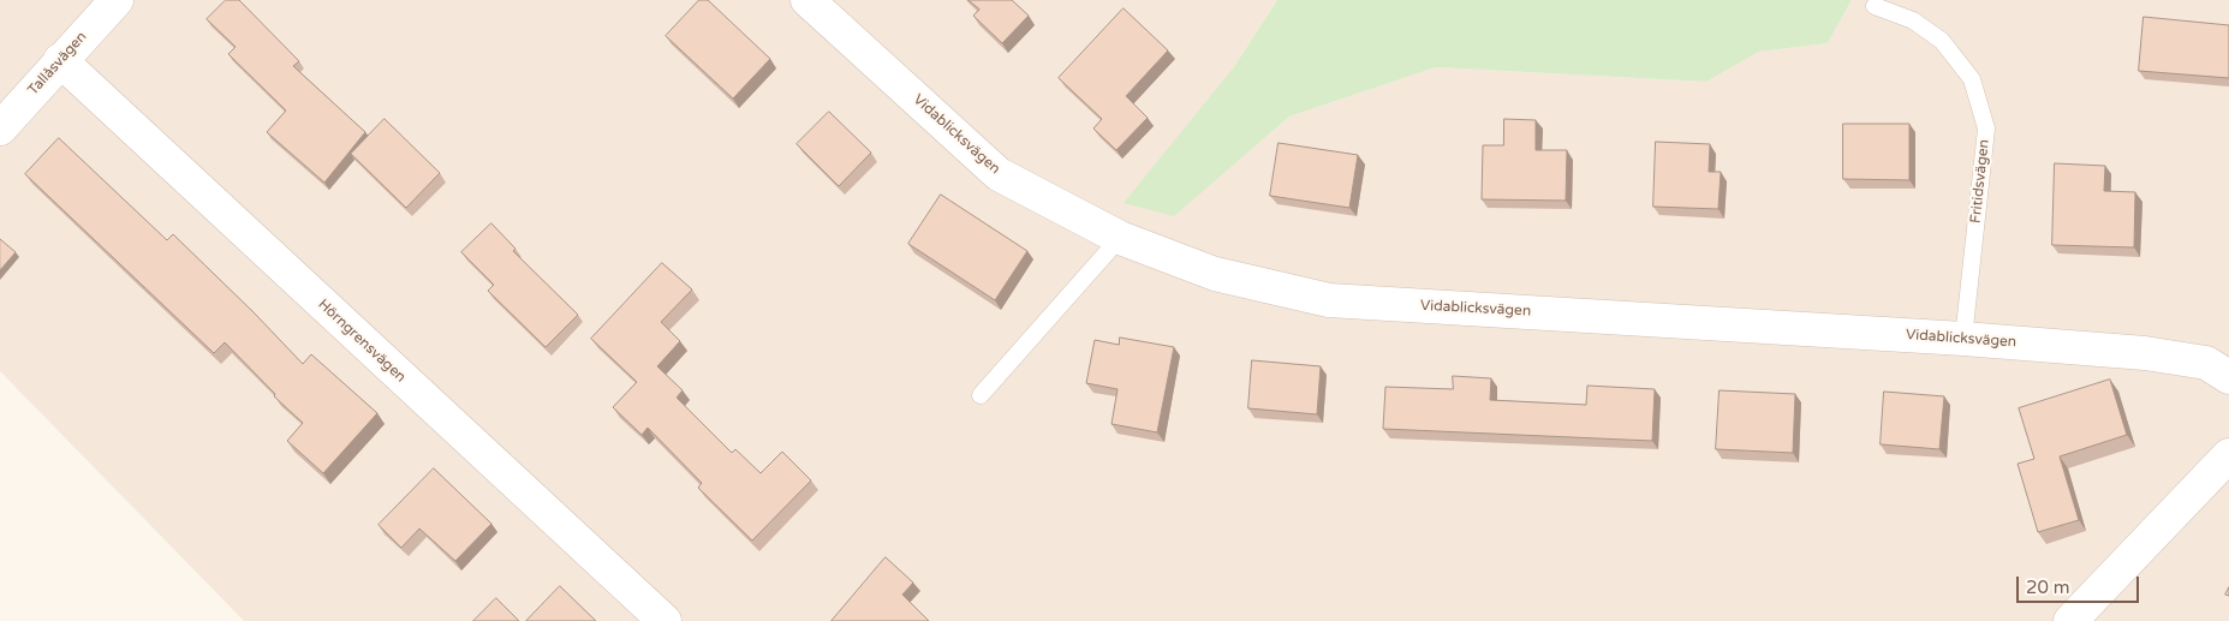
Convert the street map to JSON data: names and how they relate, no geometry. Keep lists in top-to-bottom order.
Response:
{
  "streets": {
    "street": ["Tallåsvägen", "Vidablicksvägen", "Hörngrensvägen"],
    "lane": ["Fritidsvägen"]
  },
  "crossings": [
    ["Tallåsvägen", "Hörngrensvägen"],
    ["Vidablicksvägen", "Fritidsvägen"]
  ],
  "scale_bar": "20 m"
}
